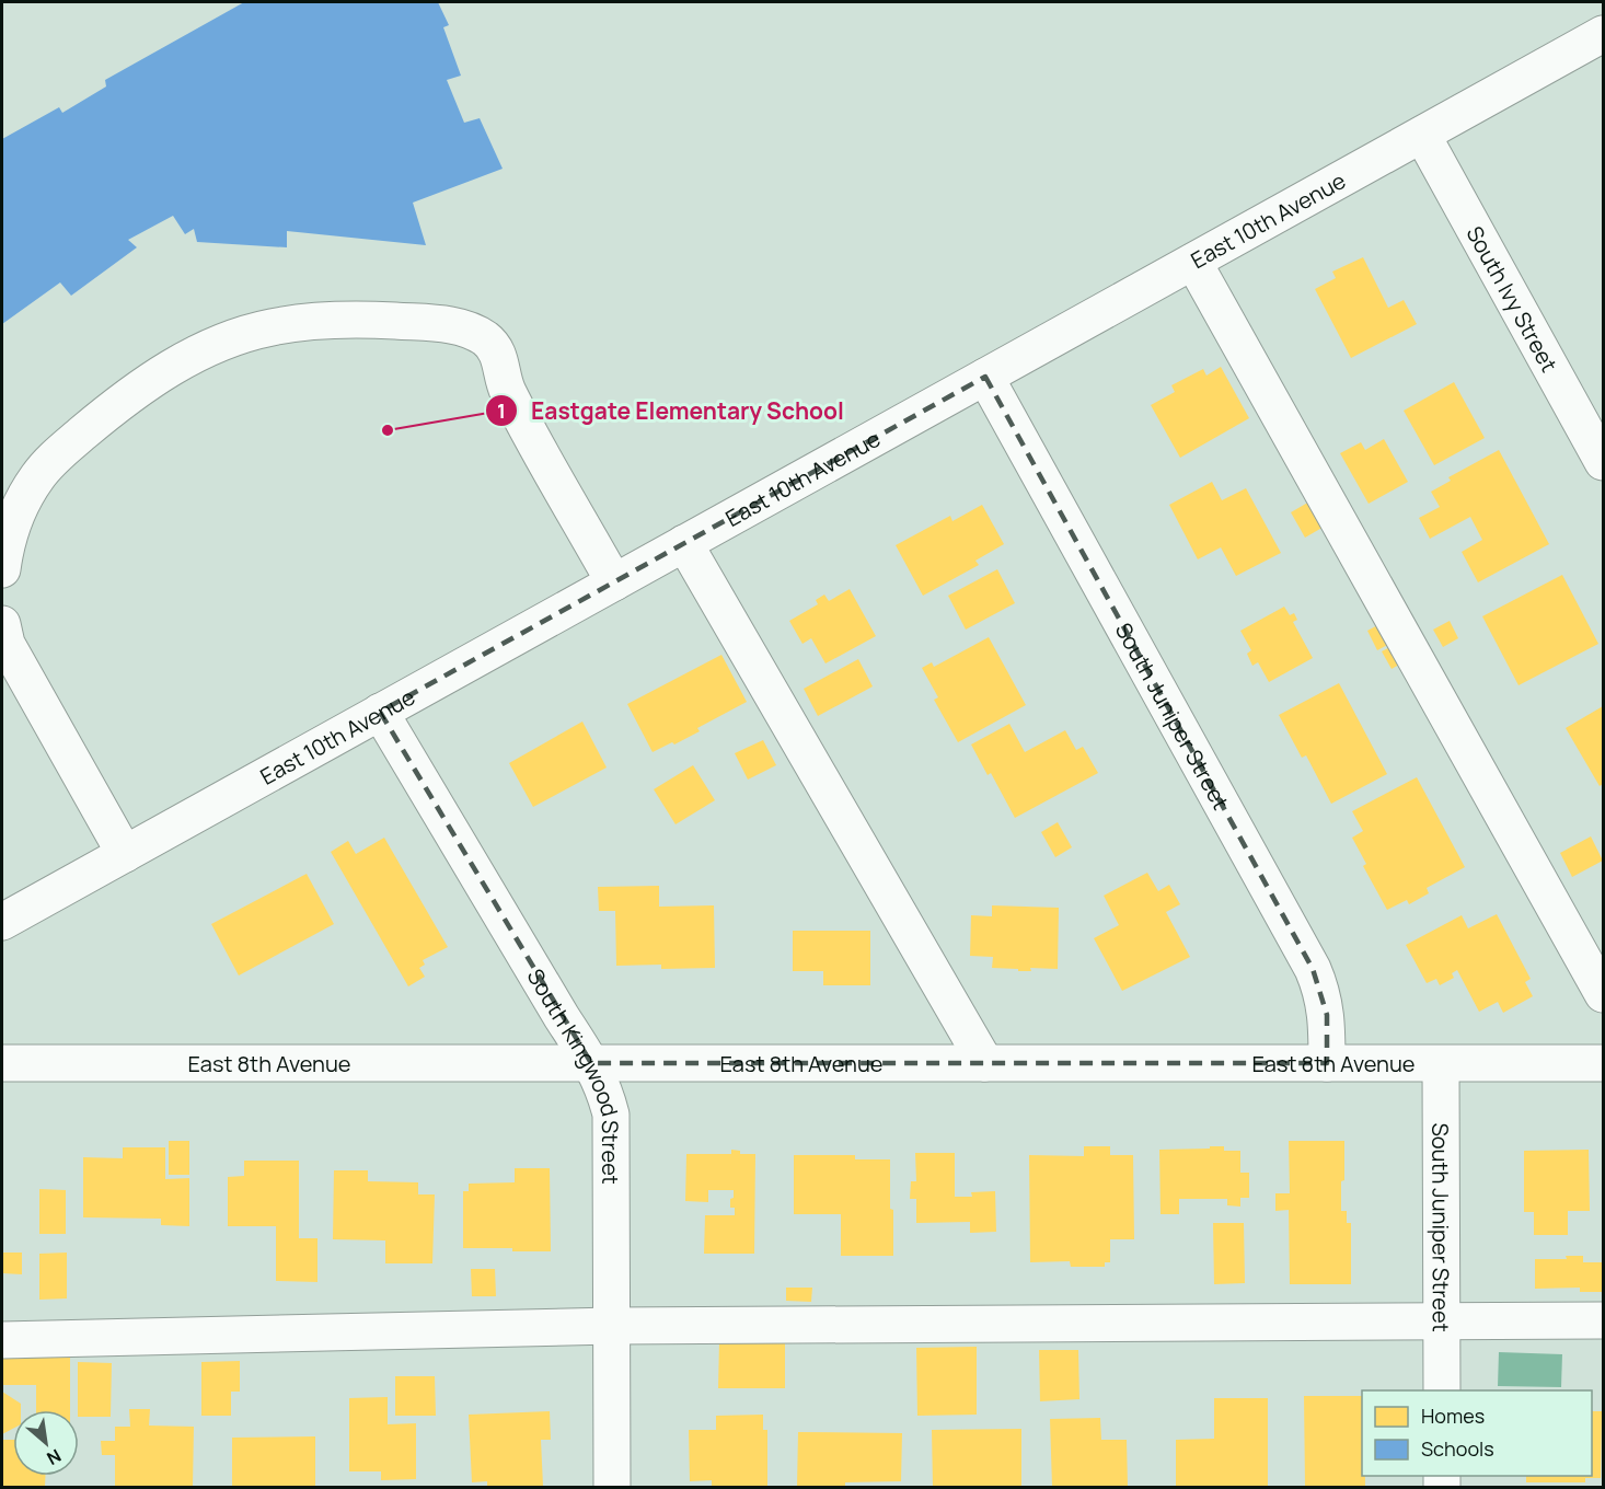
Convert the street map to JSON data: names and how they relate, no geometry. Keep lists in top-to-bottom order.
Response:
{
  "streets": {
    "street": [
      "East 10th Avenue",
      "South Ivy Street",
      "South Juniper Street",
      "East 8th Avenue",
      "South Kingwood Street"
    ]
  },
  "crossings": [
    ["East 10th Avenue", "South Ivy Street"],
    ["East 10th Avenue", "South Juniper Street"],
    ["East 10th Avenue", "South Kingwood Street"],
    ["South Juniper Street", "East 8th Avenue"],
    ["East 8th Avenue", "South Kingwood Street"]
  ],
  "places": ["Eastgate Elementary School"],
  "legend": ["Homes", "Schools"],
  "north": "bottom right"
}
